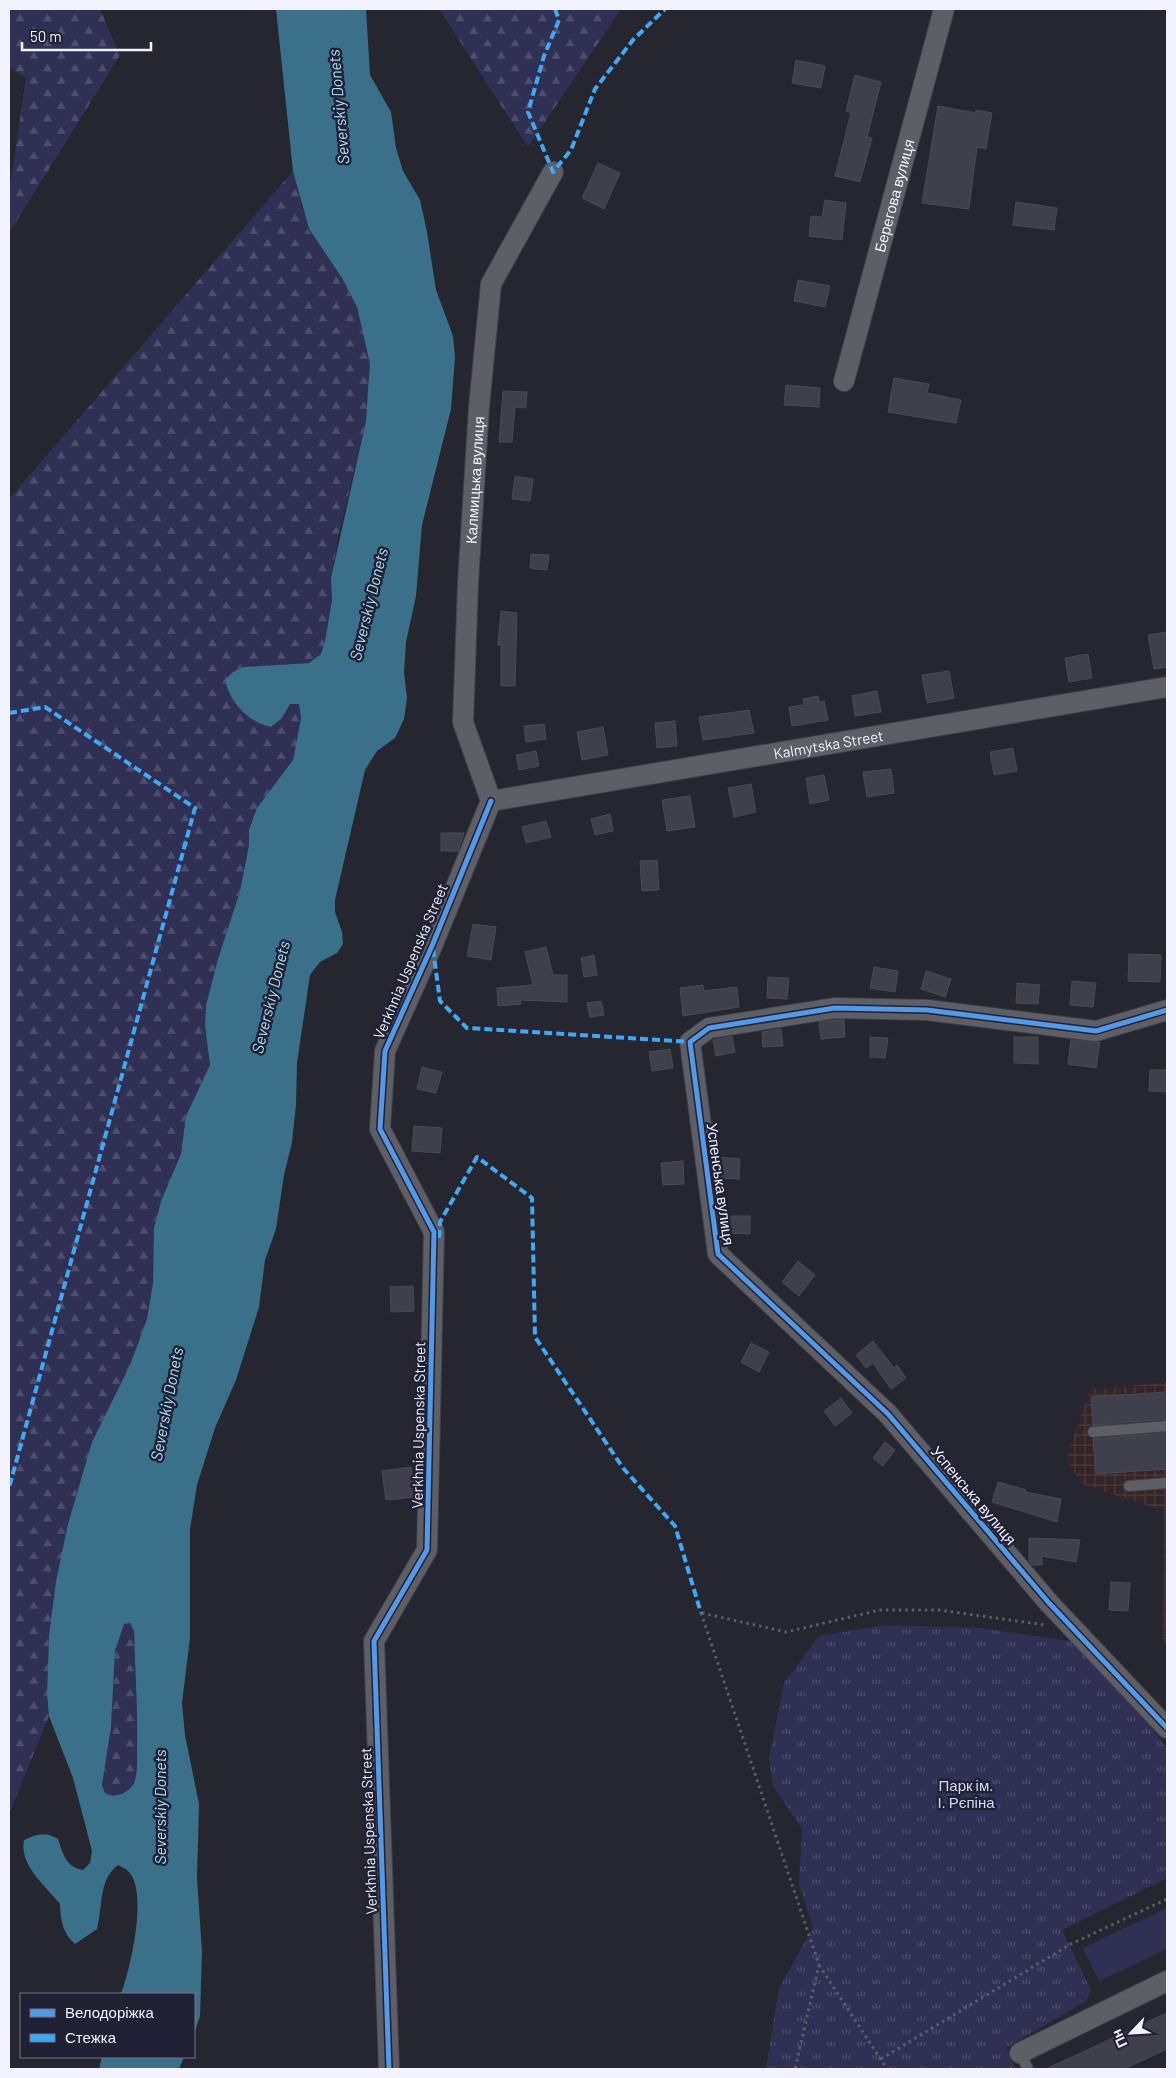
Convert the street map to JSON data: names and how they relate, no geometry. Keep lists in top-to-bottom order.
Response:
{
  "streets": {
    "street": [
      "Берегова вулиця",
      "Калмицька вулиця",
      "Kalmytska Street",
      "Verkhnia Uspenska Street",
      "Успенська вулиця"
    ]
  },
  "crossings": [
    ["Калмицька вулиця", "Kalmytska Street"],
    ["Калмицька вулиця", "Verkhnia Uspenska Street"],
    ["Kalmytska Street", "Verkhnia Uspenska Street"]
  ],
  "water": ["Severskiy Donets"],
  "parks": ["Парк ім. І. Рєпіна"],
  "legend": ["Велодоріжка", "Стежка"],
  "scale_bar": "50 m",
  "north": "bottom left"
}
